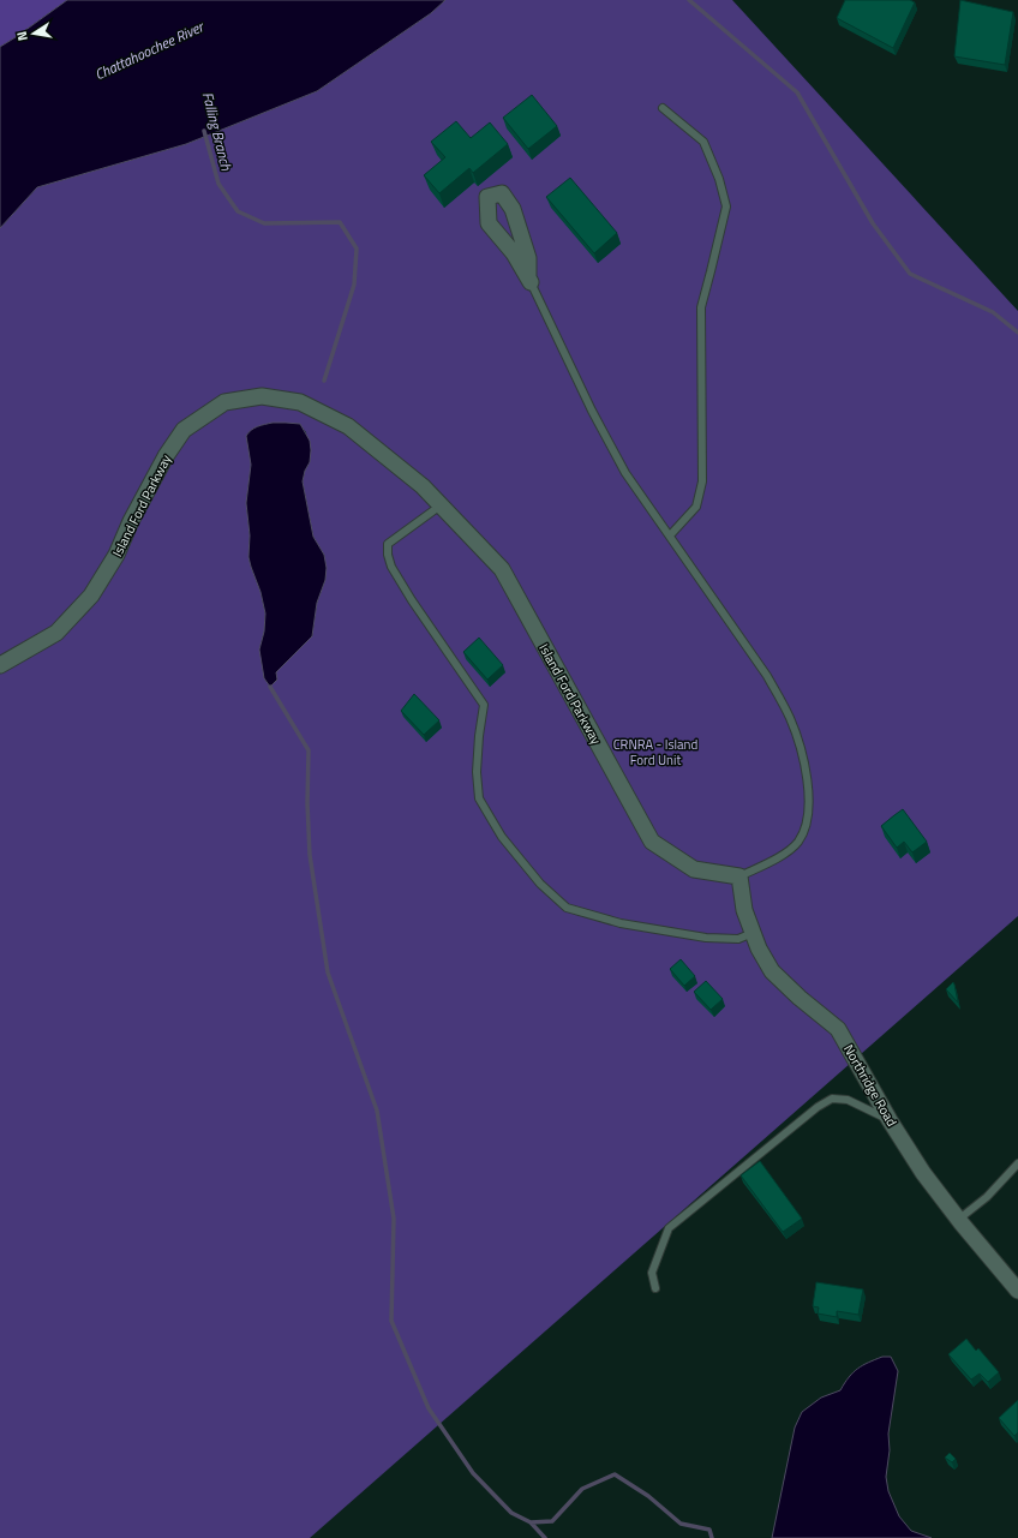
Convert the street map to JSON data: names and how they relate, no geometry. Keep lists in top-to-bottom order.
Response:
{
  "streets": {
    "street": ["Island Ford Parkway", "Northridge Road"]
  },
  "crossings": [
    ["Island Ford Parkway", "Northridge Road"]
  ],
  "water": ["Chattahoochee River", "Falling Branch"],
  "parks": ["CRNRA - Island Ford Unit"],
  "north": "left"
}
